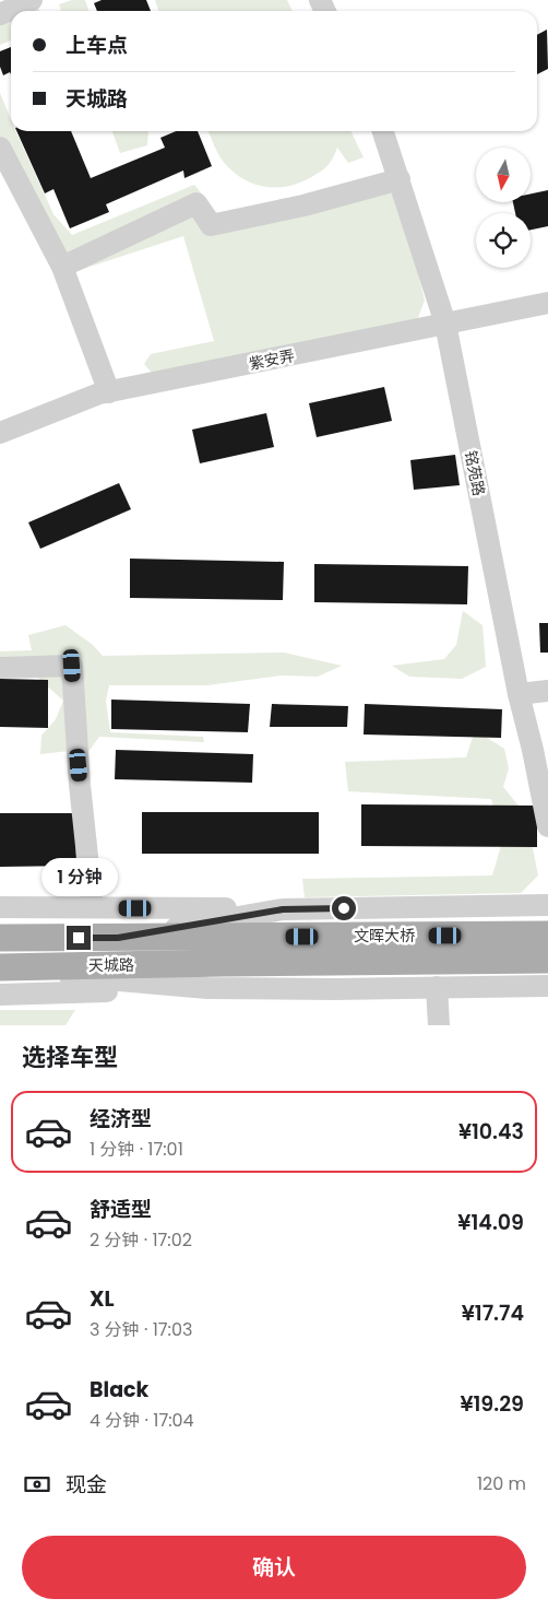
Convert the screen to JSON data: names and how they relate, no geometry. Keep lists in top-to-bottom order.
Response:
{
  "streets": {
    "main road": ["文晖大桥", "天城路"],
    "street": ["紫安弄", "铭苑路"]
  },
  "crossings": [
    ["紫安弄", "铭苑路"],
    ["文晖大桥", "天城路"]
  ],
  "north": "bottom",
  "page": {
    "banner": ["上车点", "天城路"],
    "bubble": "1 分钟",
    "heading": "选择车型",
    "list": [
      {
        "name": "经济型",
        "note": "1 分钟 · 17:01",
        "value": "¥10.43"
      },
      {
        "name": "舒适型",
        "note": "2 分钟 · 17:02",
        "value": "¥14.09"
      },
      {
        "name": "XL",
        "note": "3 分钟 · 17:03",
        "value": "¥17.74"
      },
      {
        "name": "Black",
        "note": "4 分钟 · 17:04",
        "value": "¥19.29"
      }
    ],
    "pay": ["现金", "120 m"],
    "buttons": "确认"
  }
}
